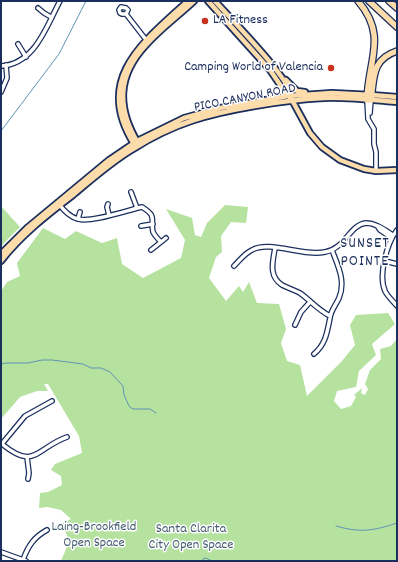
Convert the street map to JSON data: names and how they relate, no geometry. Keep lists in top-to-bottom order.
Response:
{
  "streets": {
    "main road": ["PICO CANYON ROAD"]
  },
  "districts": ["SUNSET POINTE"],
  "parks": ["Laing-Brookfield Open Space", "Santa Clarita City Open Space"],
  "places": ["LA Fitness", "Camping World of Valencia"]
}
